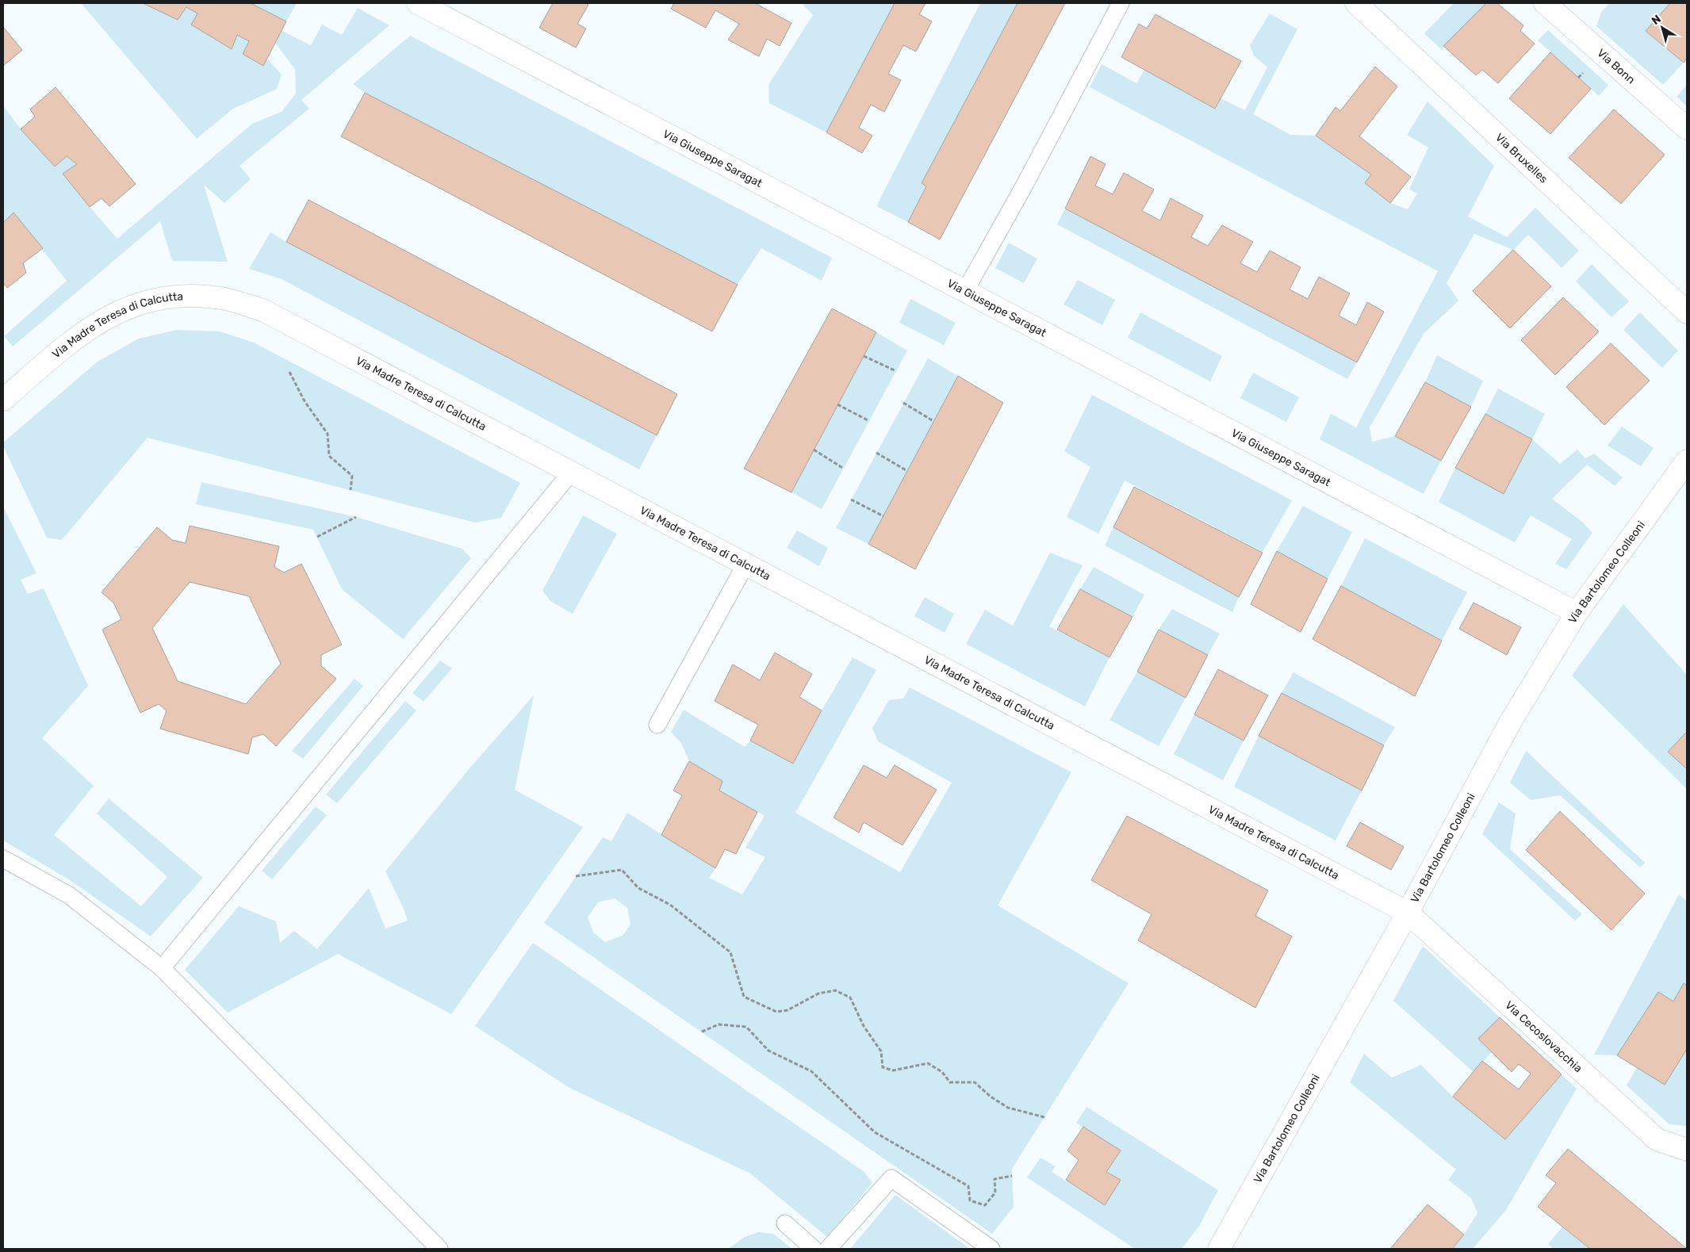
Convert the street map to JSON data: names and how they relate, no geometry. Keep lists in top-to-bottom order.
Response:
{
  "streets": {
    "street": [
      "Via Bonn",
      "Via Bruxelles",
      "Via Giuseppe Saragat",
      "Via Madre Teresa di Calcutta",
      "Via Bartolomeo Colleoni",
      "Via Cecoslovacchia"
    ]
  },
  "crossings": [
    ["Via Giuseppe Saragat", "Via Bartolomeo Colleoni"],
    ["Via Madre Teresa di Calcutta", "Via Bartolomeo Colleoni"],
    ["Via Madre Teresa di Calcutta", "Via Cecoslovacchia"],
    ["Via Bartolomeo Colleoni", "Via Cecoslovacchia"]
  ],
  "north": "top left"
}
